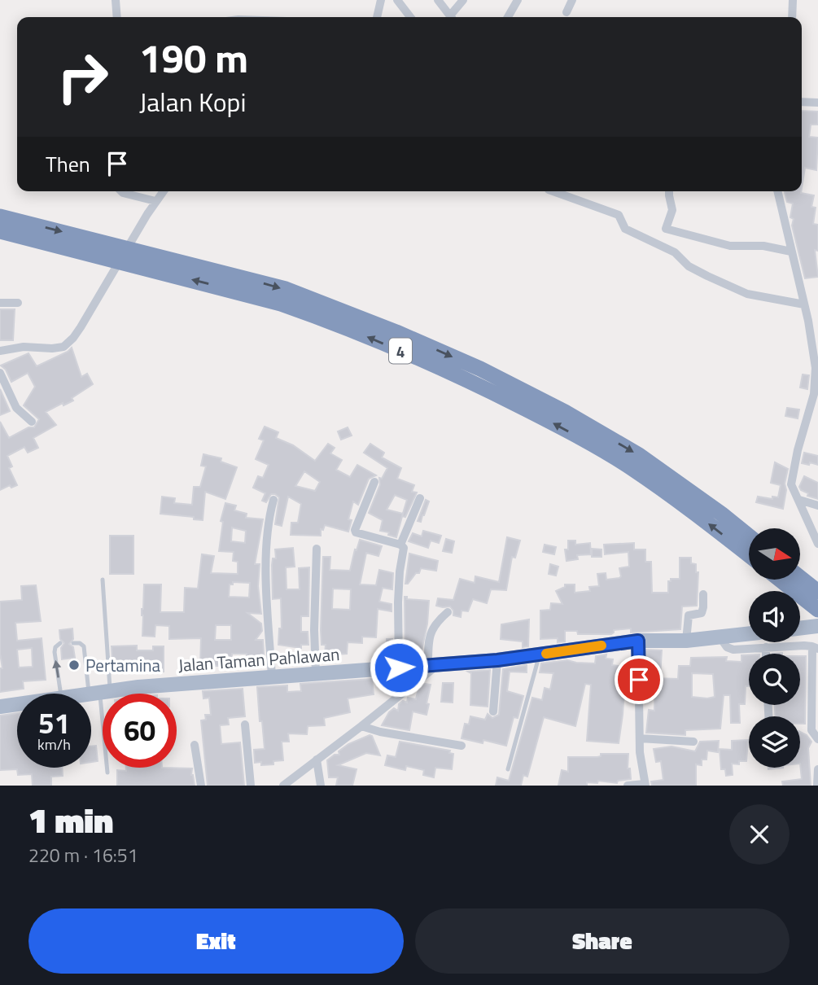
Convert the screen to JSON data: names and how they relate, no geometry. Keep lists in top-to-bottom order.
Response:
{
  "streets": {
    "highway": ["4"],
    "main road": ["Jalan Taman Pahlawan"]
  },
  "places": ["Pertamina"],
  "north": "right",
  "page": {
    "turn": ["190 m", "Jalan Kopi"],
    "then": "Then",
    "speed": "51 km/h",
    "limit": "60",
    "heading": ["1 min", "220 m · 16:51"],
    "buttons": ["Exit", "Share"]
  }
}
